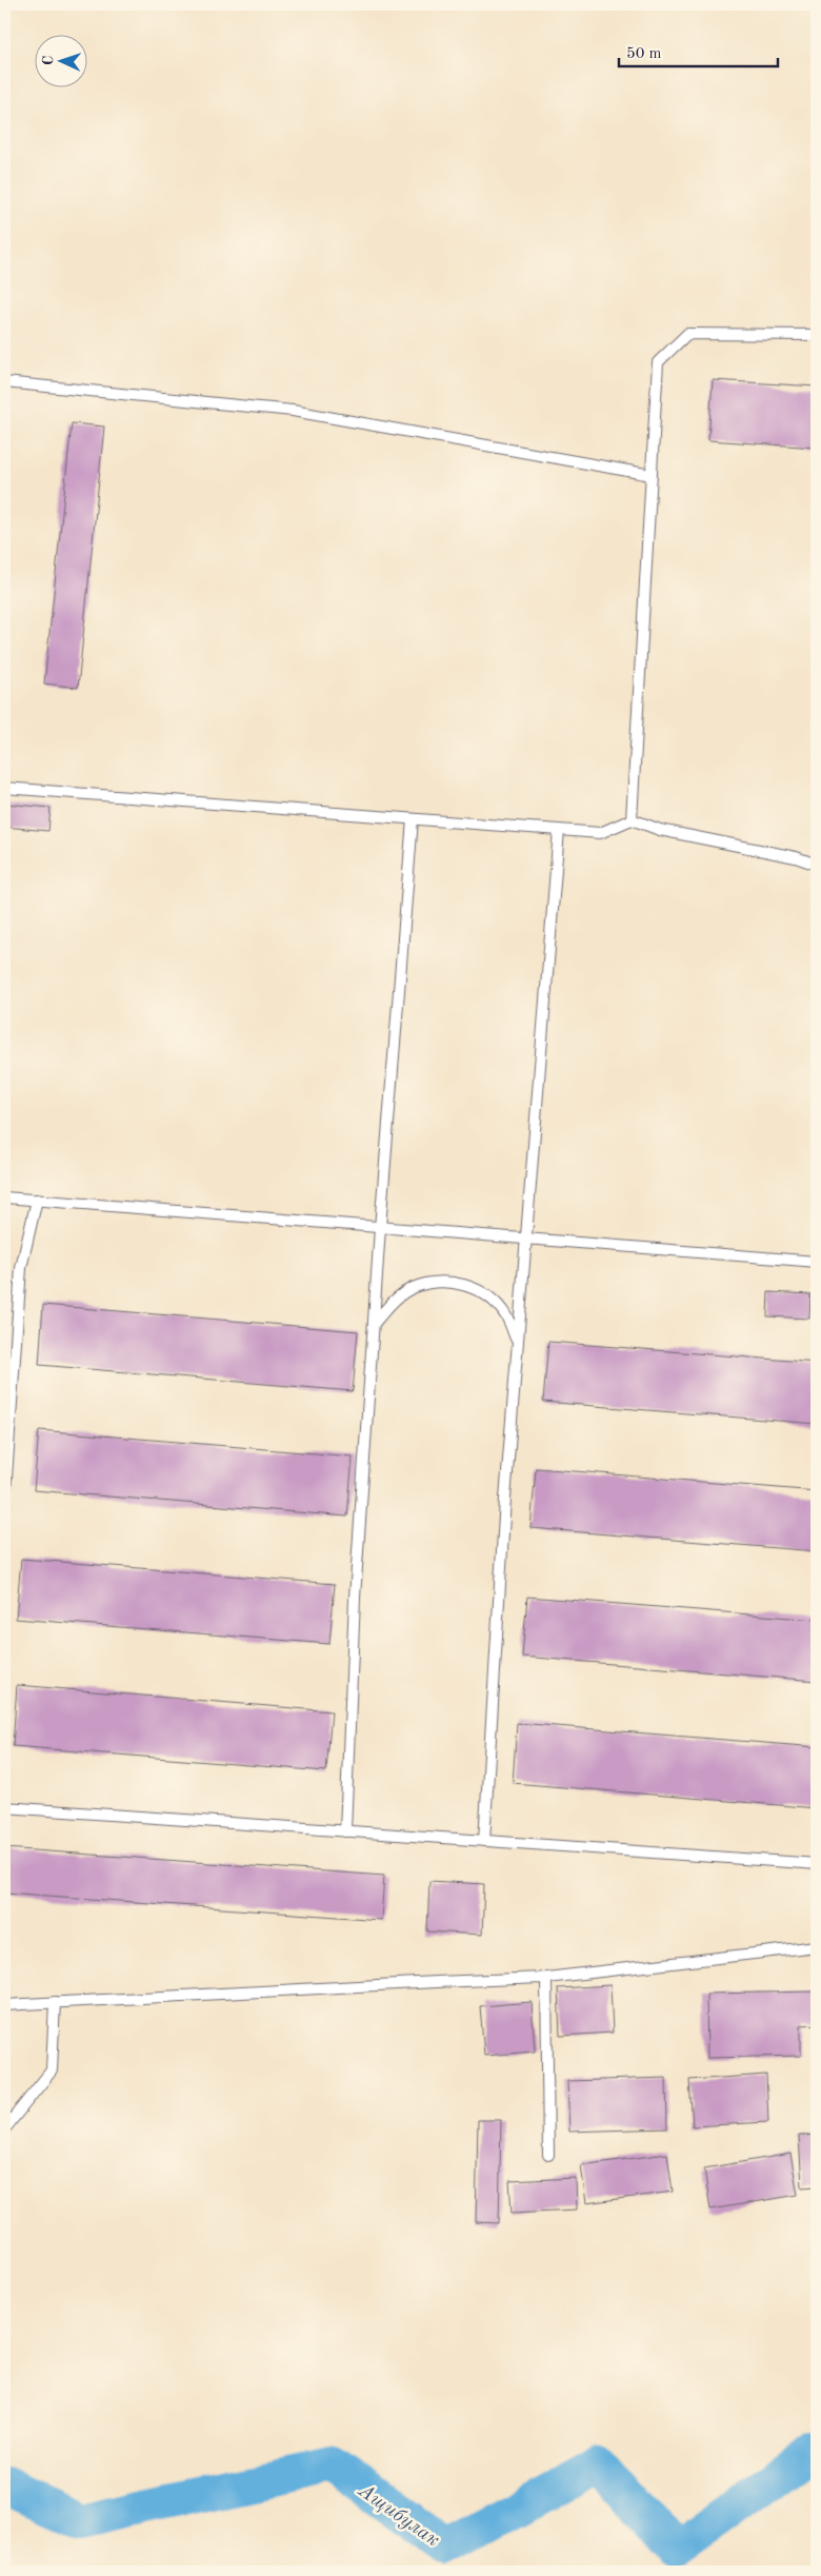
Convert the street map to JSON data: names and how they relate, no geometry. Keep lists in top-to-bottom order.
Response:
{
  "water": ["Ащибулак"],
  "scale_bar": "50 m",
  "north": "left"
}
